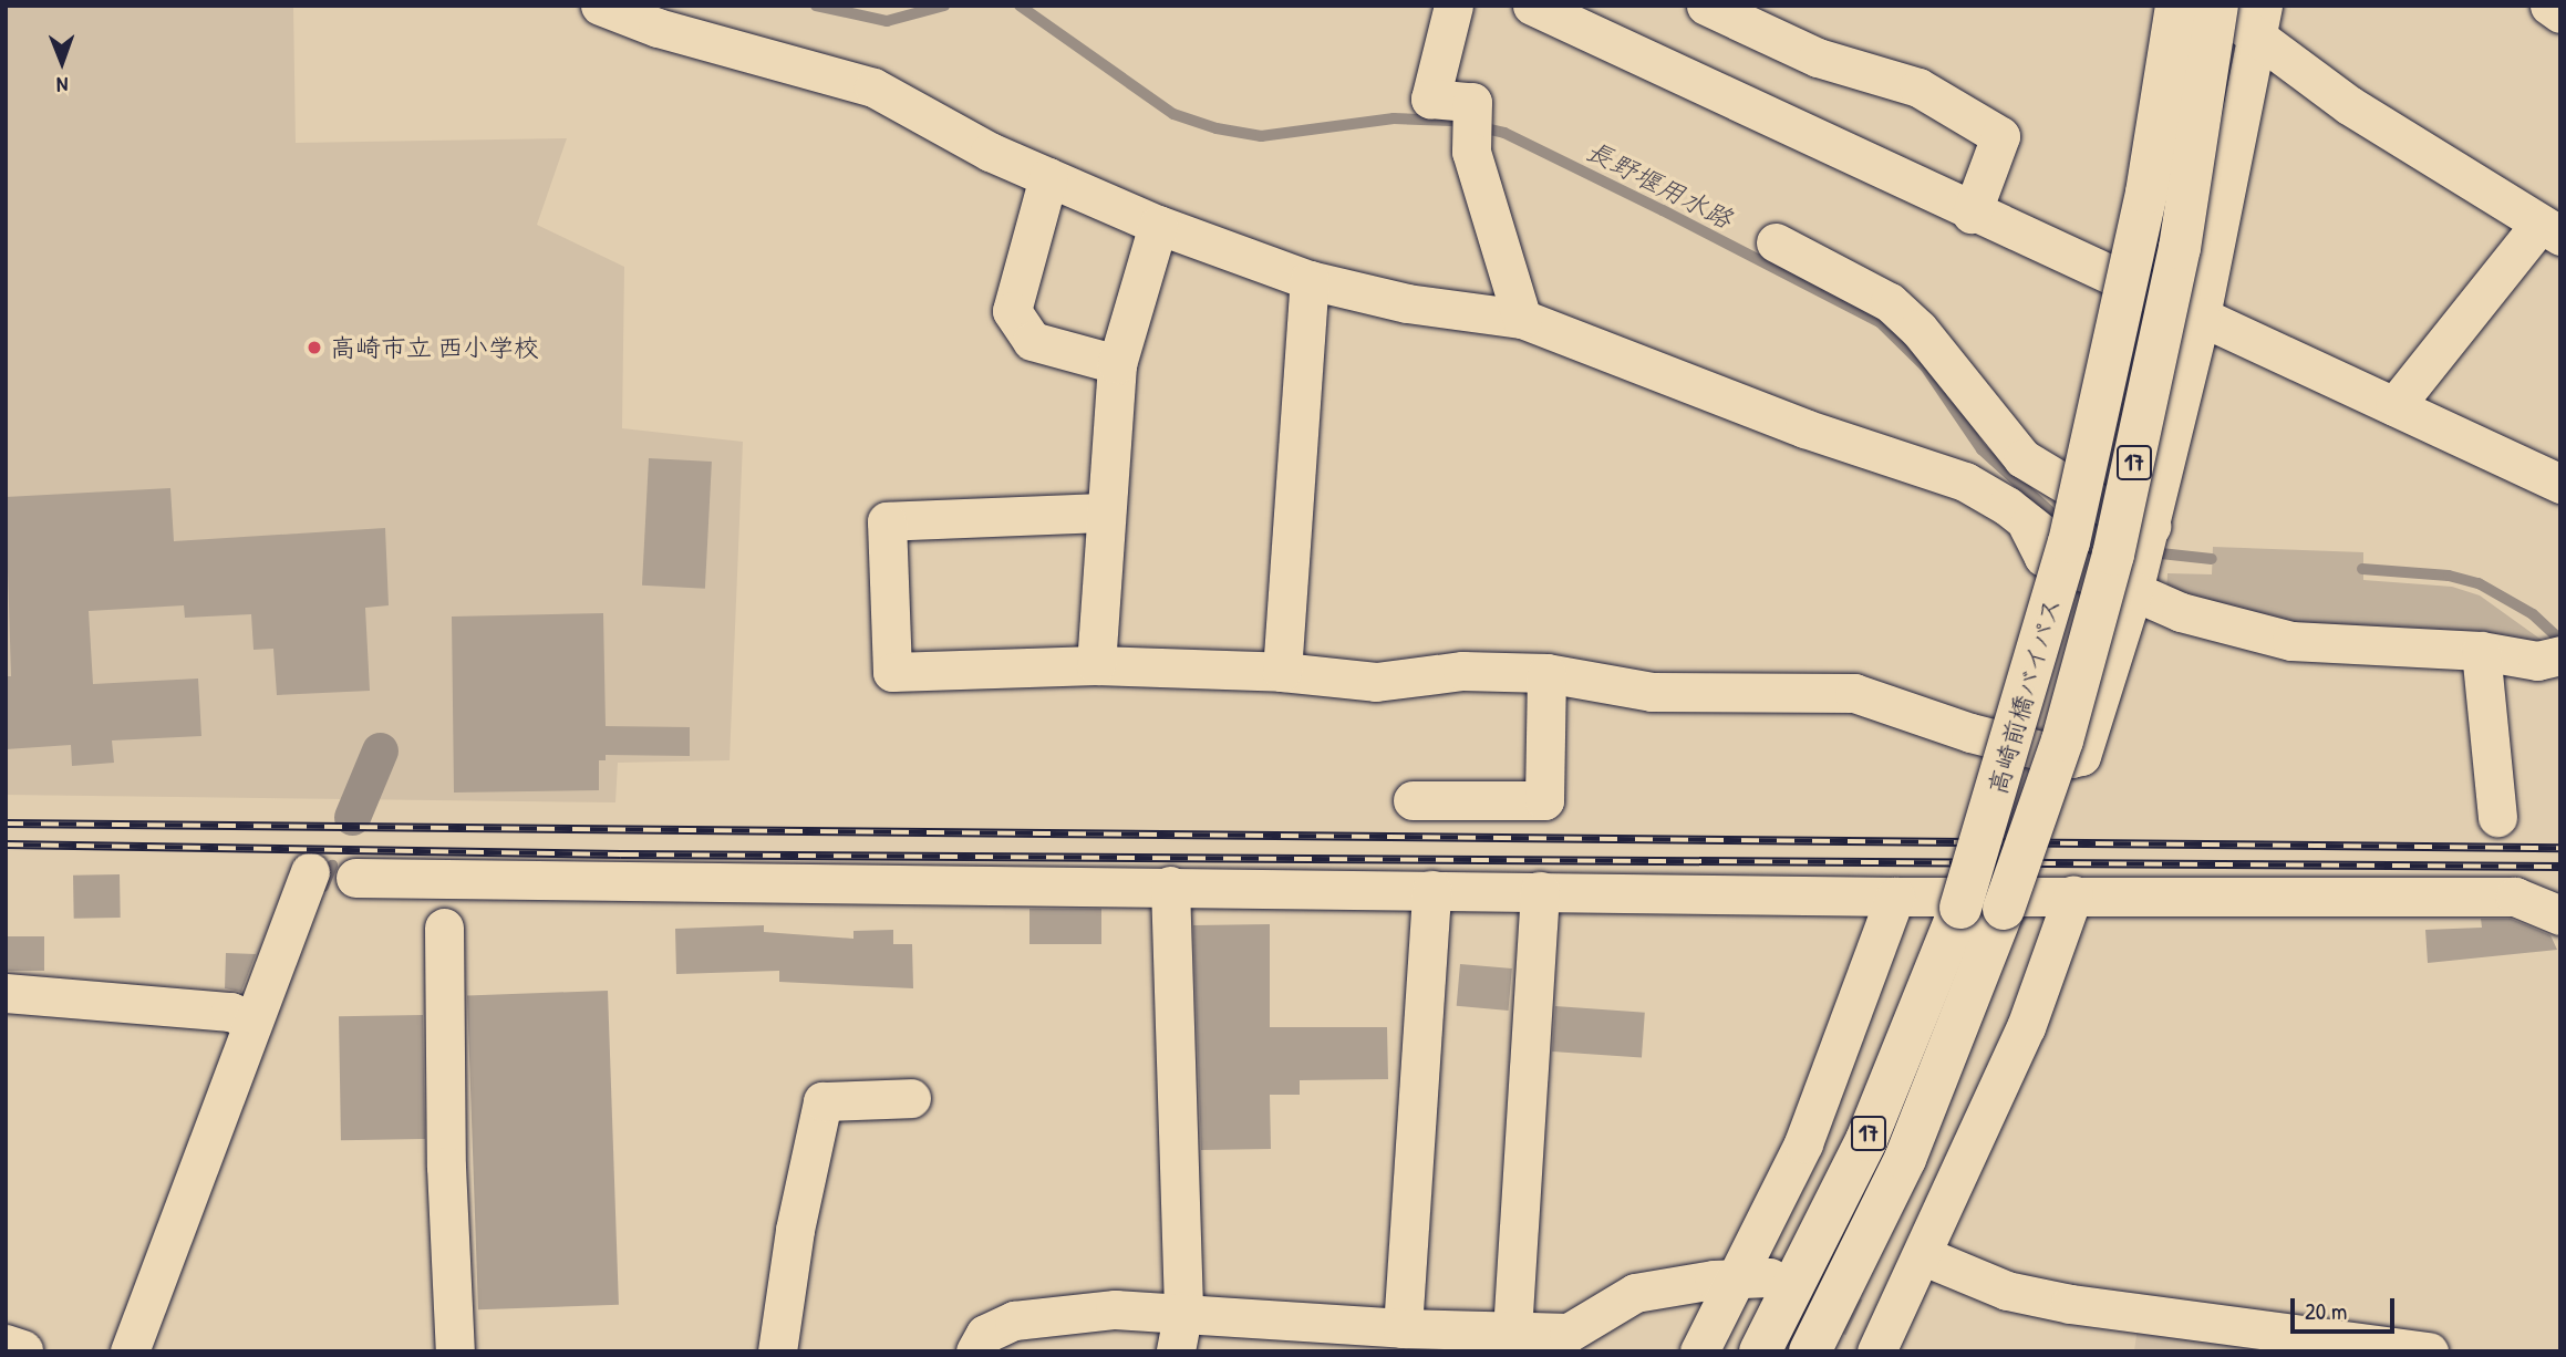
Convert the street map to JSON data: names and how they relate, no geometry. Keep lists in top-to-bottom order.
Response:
{
  "streets": {
    "main road": ["17", "高崎前橋バイパス"]
  },
  "water": ["長野堰用水路"],
  "places": ["高崎市立 西小学校"],
  "scale_bar": "20 m",
  "north": "bottom"
}
